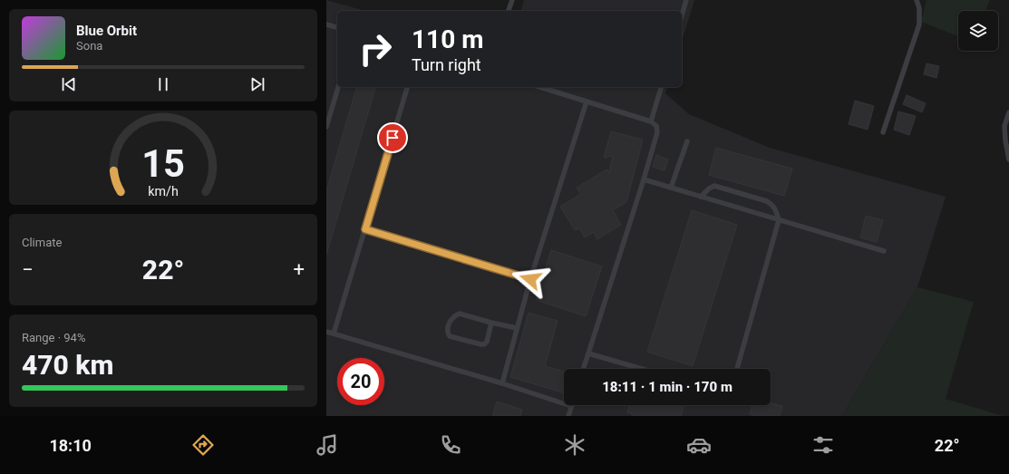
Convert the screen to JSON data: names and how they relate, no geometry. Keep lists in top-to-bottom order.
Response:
{
  "page": {
    "turn": ["110 m", "Turn right"],
    "song": ["Blue Orbit", "Sona"],
    "tile": [
      "Climate",
      ["Range · 94%", "470 km"]
    ],
    "heat": ["−", "22°", "+"],
    "limit": "20",
    "trip": "18:11 · 1 min · 170 m",
    "tabs": ["18:10", "22°"],
    "gauge": ["15", "km/h"]
  }
}
